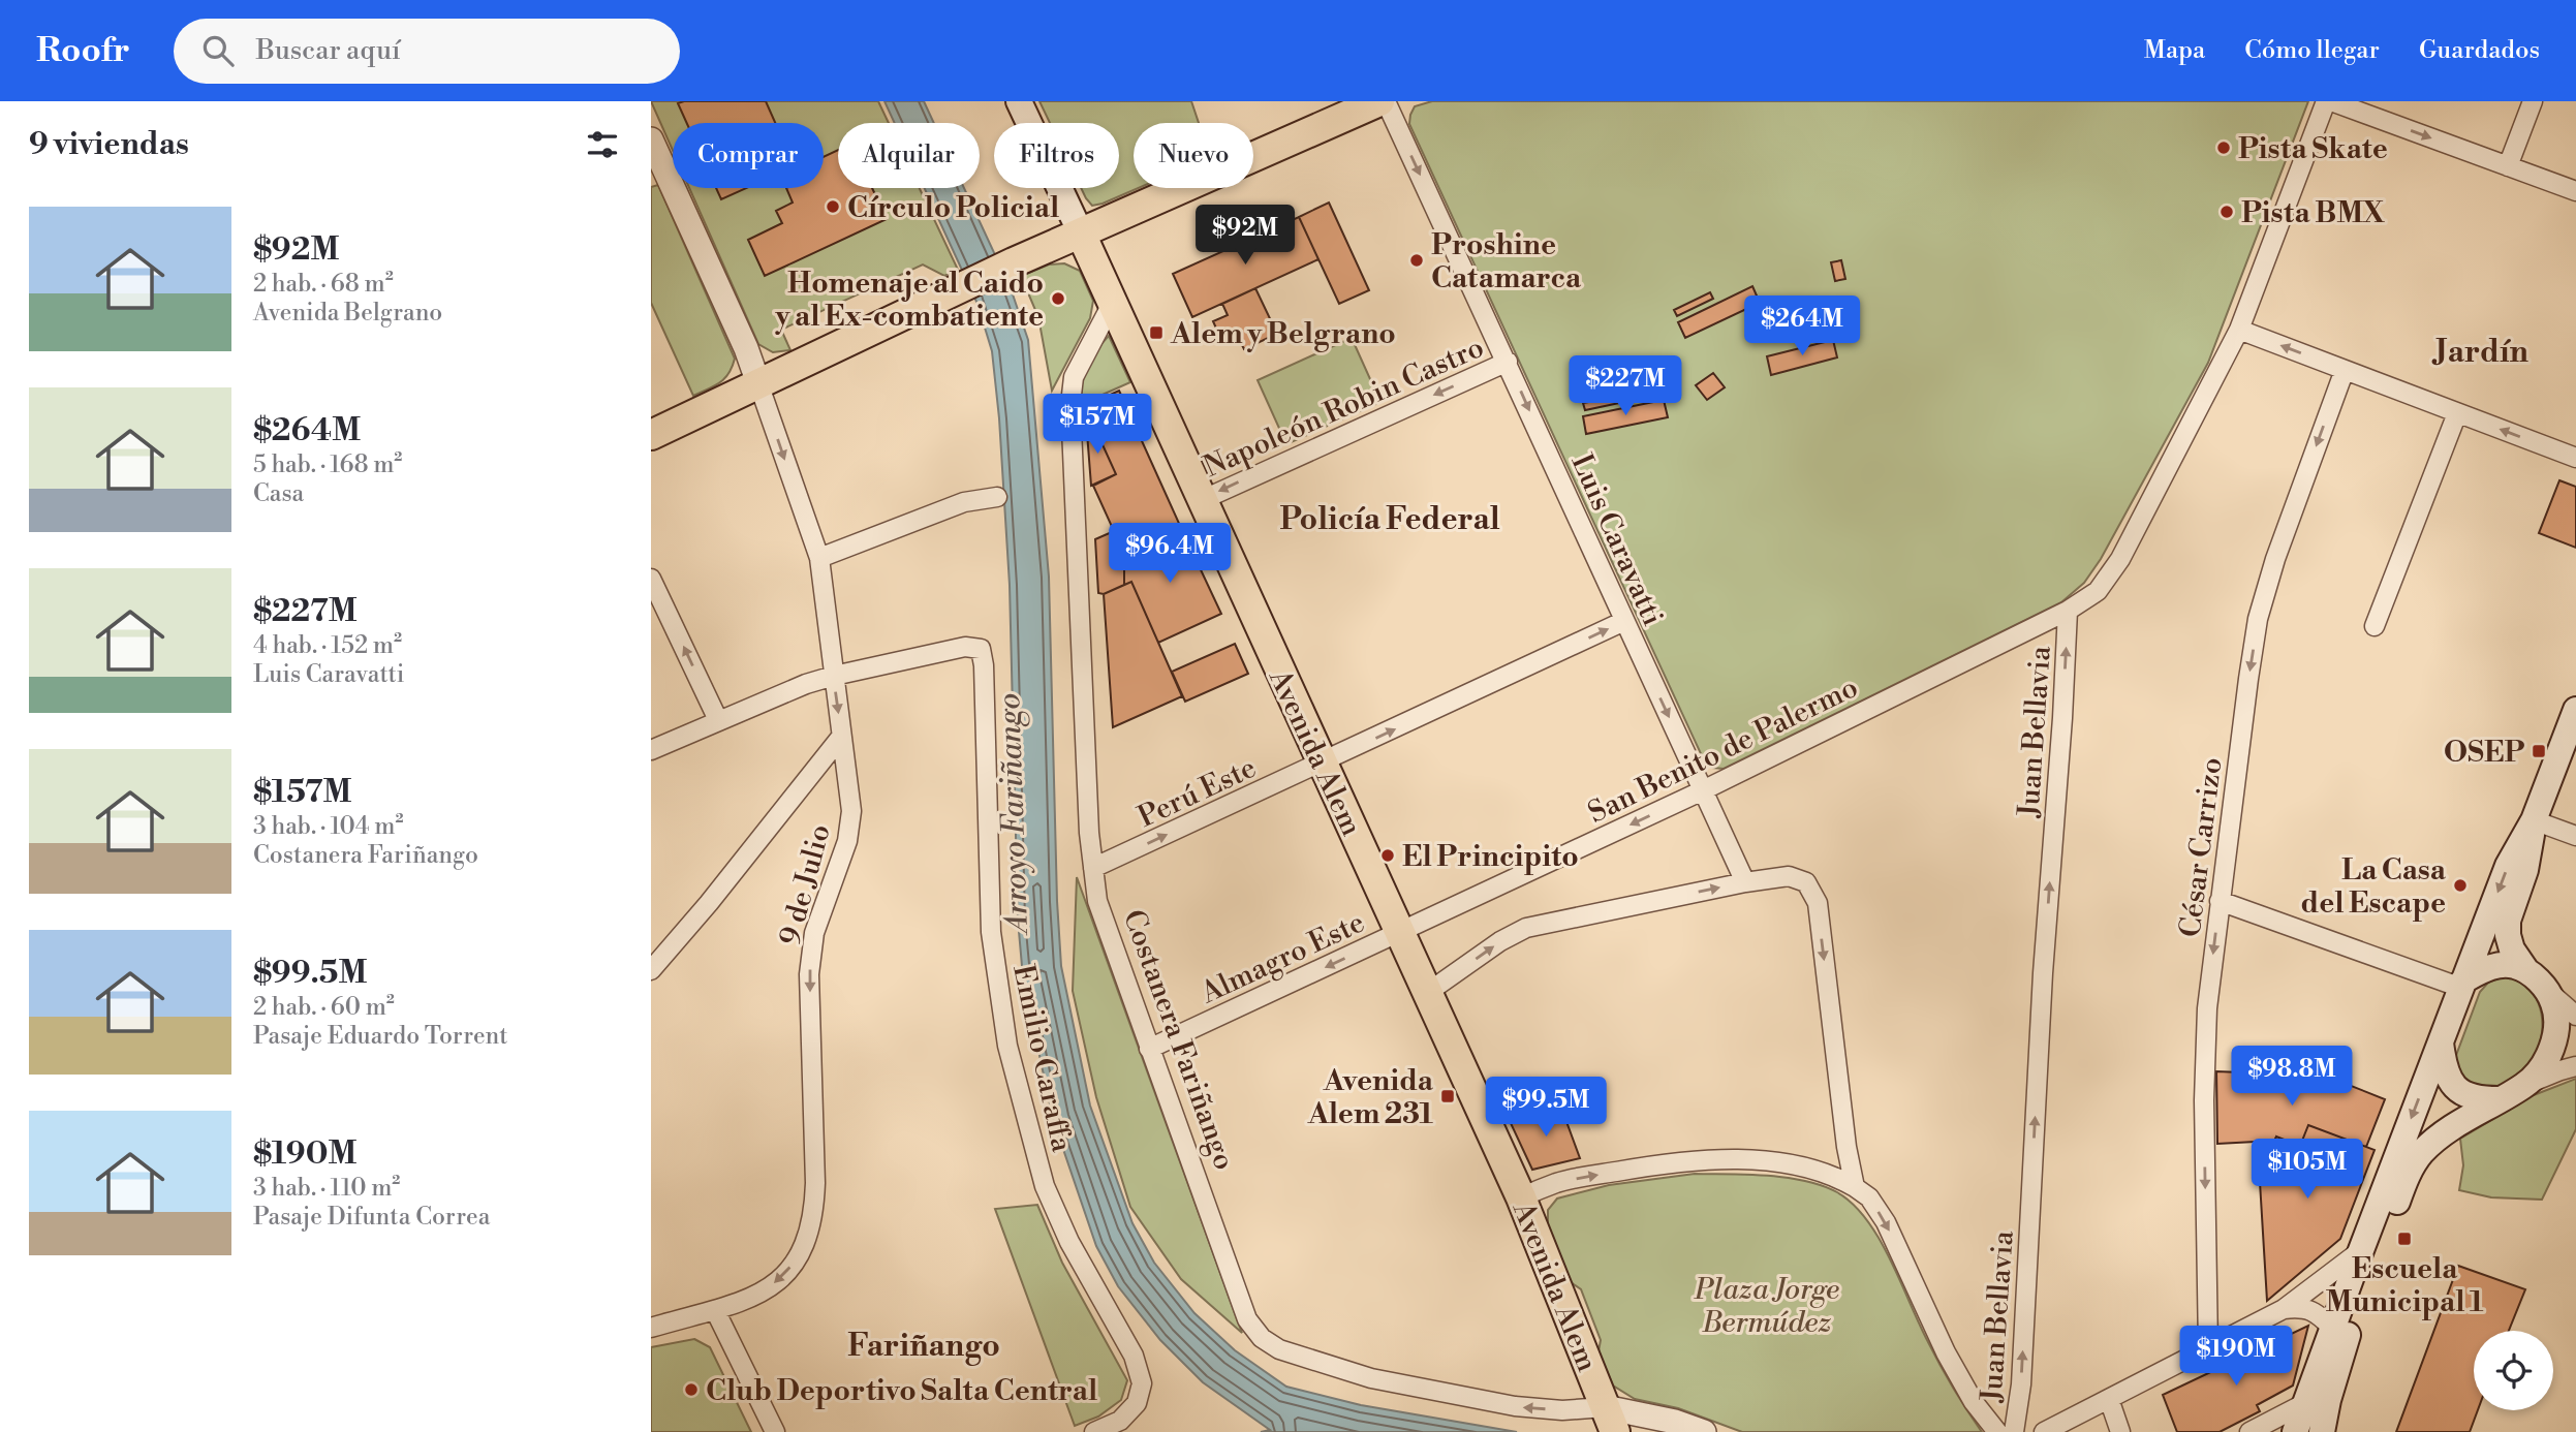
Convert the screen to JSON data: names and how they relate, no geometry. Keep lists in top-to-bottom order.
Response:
{
  "streets": {
    "main road": ["Avenida Alem"],
    "street": [
      "Napoleón Robin Castro",
      "Luis Caravatti",
      "Juan Bellavia",
      "San Benito de Palermo",
      "Perú Este",
      "César Carrizo",
      "9 de Julio",
      "Almagro Este",
      "Costanera Fariñango",
      "Emilio Caraffa"
    ]
  },
  "crossings": [
    ["Napoleón Robin Castro", "Luis Caravatti"],
    ["Napoleón Robin Castro", "Avenida Alem"],
    ["Luis Caravatti", "San Benito de Palermo"],
    ["Luis Caravatti", "Perú Este"],
    ["Juan Bellavia", "San Benito de Palermo"],
    ["San Benito de Palermo", "Avenida Alem"],
    ["San Benito de Palermo", "Almagro Este"],
    ["Avenida Alem", "Perú Este"],
    ["Avenida Alem", "Almagro Este"],
    ["Avenida Alem", "Costanera Fariñango"],
    ["Perú Este", "Costanera Fariñango"],
    ["9 de Julio", "Emilio Caraffa"],
    ["Almagro Este", "Costanera Fariñango"]
  ],
  "one_way": [
    "Napoleón Robin Castro",
    "Luis Caravatti",
    "Juan Bellavia",
    "Perú Este",
    "César Carrizo",
    "9 de Julio",
    "Almagro Este",
    "Costanera Fariñango"
  ],
  "districts": ["Jardín", "Policía Federal", "Fariñango"],
  "water": ["Arroyo Fariñango"],
  "parks": ["Plaza Jorge Bermúdez"],
  "places": {
    "other": [
      "Pista Skate",
      "Círculo Policial",
      "Pista BMX",
      "Proshine Catamarca",
      "Homenaje al Caido y al Ex-combatiente",
      "El Principito",
      "La Casa del Escape",
      "Club Deportivo Salta Central"
    ],
    "transit": [
      "Alem y Belgrano",
      "OSEP",
      "Avenida Alem 231",
      "Escuela Municipal 1"
    ]
  },
  "page": {
    "header": "Roofr",
    "search": "Buscar aquí",
    "nav": ["Mapa", "Cómo llegar", "Guardados"],
    "heading": "9 viviendas",
    "chip": [
      "Comprar",
      "Alquilar",
      "Filtros",
      "Nuevo"
    ],
    "list": [
      {
        "name": "$92M",
        "note": "2 hab. · 68 m² · Avenida Belgrano"
      },
      {
        "name": "$264M",
        "note": "5 hab. · 168 m² · Casa"
      },
      {
        "name": "$227M",
        "note": "4 hab. · 152 m² · Luis Caravatti"
      },
      {
        "name": "$157M",
        "note": "3 hab. · 104 m² · Costanera Fariñango"
      },
      {
        "name": "$99.5M",
        "note": "2 hab. · 60 m² · Pasaje Eduardo Torrent"
      },
      {
        "name": "$190M",
        "note": "3 hab. · 110 m² · Pasaje Difunta Correa"
      }
    ],
    "price": [
      "$92M",
      "$264M",
      "$227M",
      "$157M",
      "$96.4M",
      "$98.8M",
      "$99.5M",
      "$105M",
      "$190M"
    ]
  }
}
